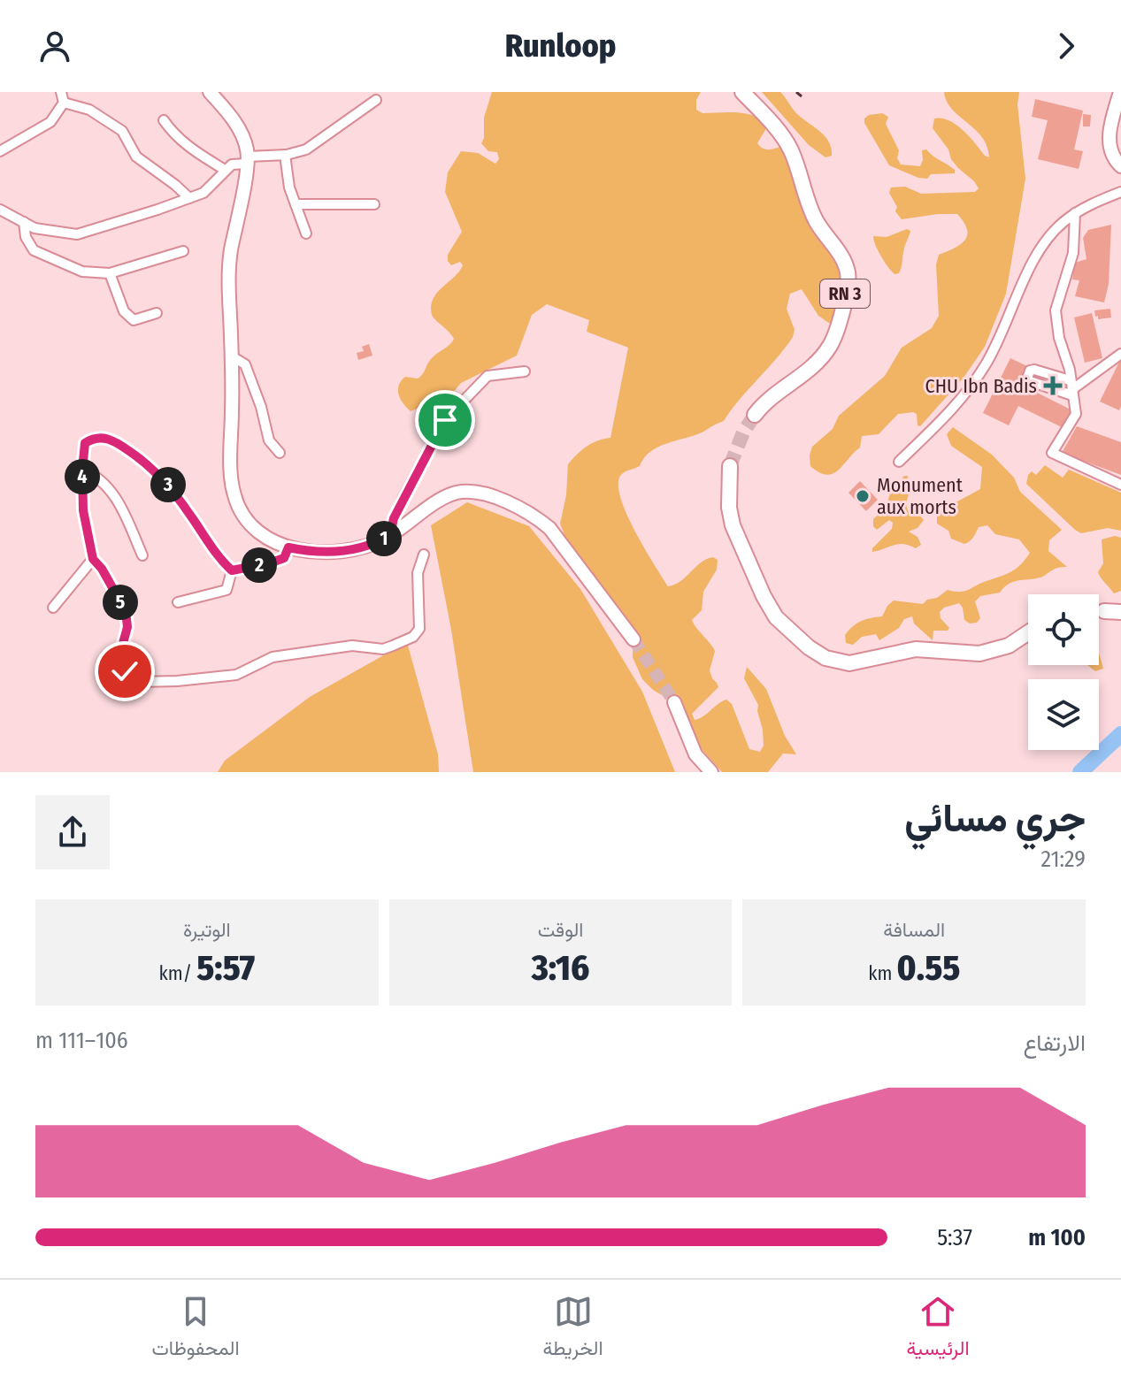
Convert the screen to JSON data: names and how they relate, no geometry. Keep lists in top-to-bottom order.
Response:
{
  "streets": {
    "main road": ["RN 3"]
  },
  "places": {
    "health": ["CHU Ibn Badis"],
    "other": ["Monument aux morts"]
  },
  "page": {
    "header": "Runloop",
    "pins": [
      "4",
      "3",
      "1",
      "2",
      "5"
    ],
    "heading": ["جري مسائي", "21:29"],
    "stats": [
      ["المسافة", "0.55 km"],
      ["الوقت", "3:16"],
      ["الوتيرة", "5:57 /km"]
    ],
    "chart": ["الارتفاع", "106–111 m"],
    "list": [
      {
        "name": "100 m",
        "note": "5:37"
      }
    ],
    "tabs": ["الرئيسية", "الخريطة", "المحفوظات"]
  }
}
